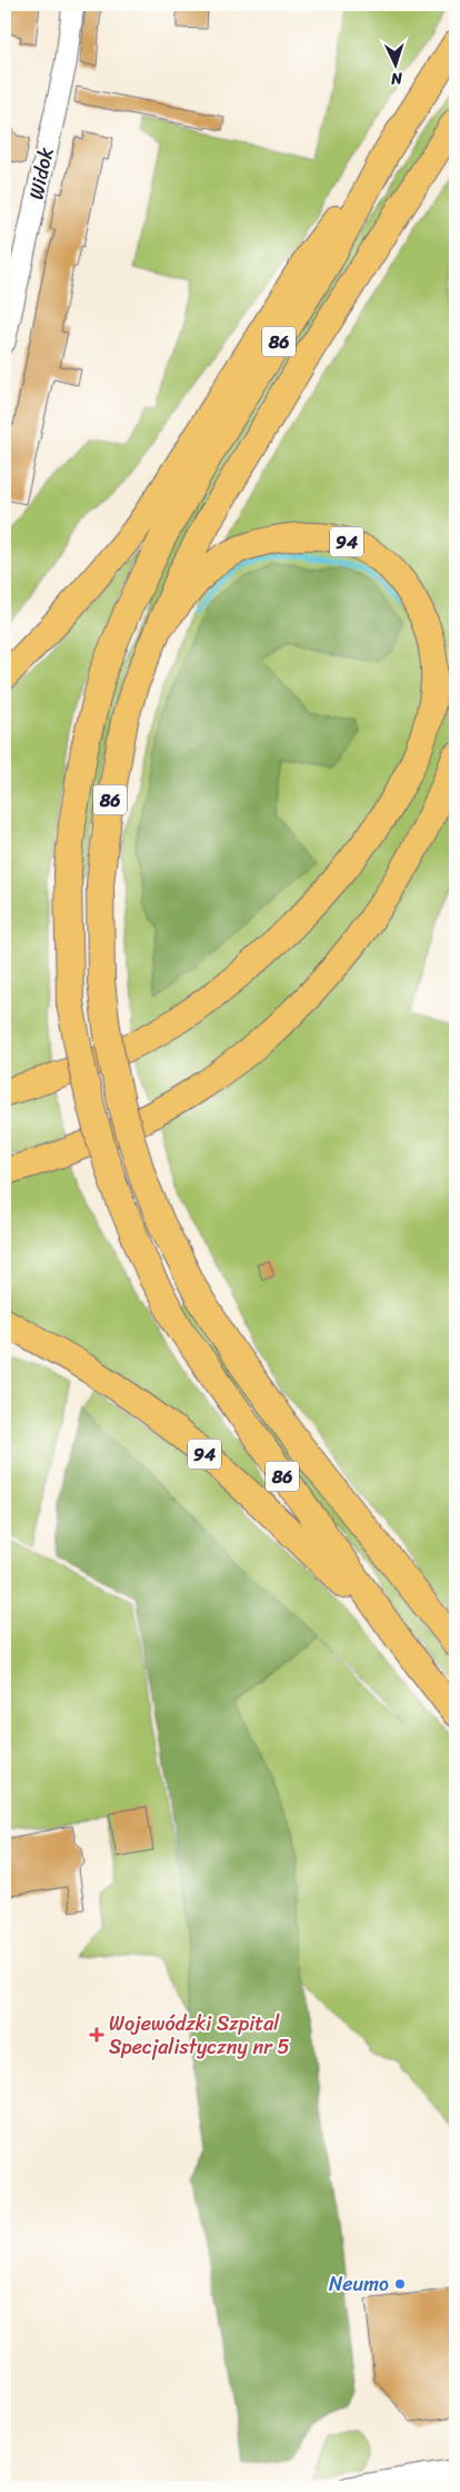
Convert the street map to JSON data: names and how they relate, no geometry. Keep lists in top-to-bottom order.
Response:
{
  "streets": {
    "main road": ["86", "94"],
    "street": ["Widok"]
  },
  "crossings": [
    ["86", "94"]
  ],
  "places": {
    "health": ["Wojewódzki Szpital Specjalistyczny nr 5"],
    "other": ["Neumo"]
  },
  "north": "bottom"
}
